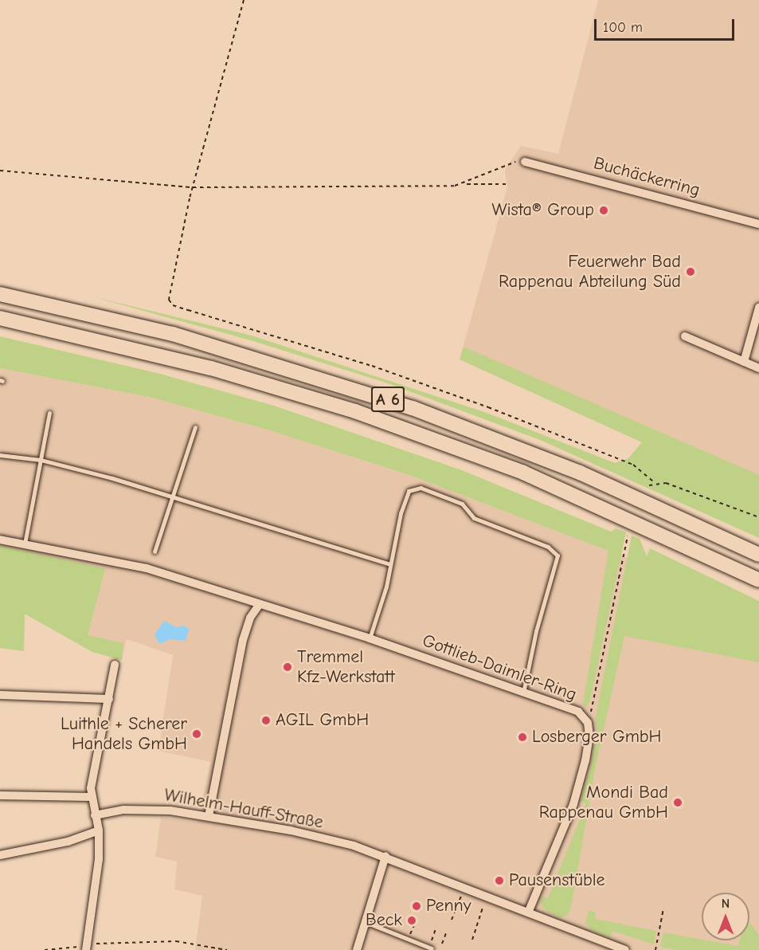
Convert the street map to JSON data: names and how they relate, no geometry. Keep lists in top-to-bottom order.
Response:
{
  "streets": {
    "highway": ["A 6"],
    "street": ["Buchäckerring", "Gottlieb-Daimler-Ring", "Wilhelm-Hauff-Straße"]
  },
  "crossings": [
    ["Gottlieb-Daimler-Ring", "Wilhelm-Hauff-Straße"]
  ],
  "places": [
    "Wista® Group",
    "Feuerwehr Bad Rappenau Abteilung Süd",
    "Tremmel Kfz-Werkstatt",
    "AGIL GmbH",
    "Luithle + Scherer Handels GmbH",
    "Losberger GmbH",
    "Mondi Bad Rappenau GmbH",
    "Pausenstüble",
    "Penny",
    "Beck"
  ],
  "scale_bar": "100 m",
  "north": "top"
}
